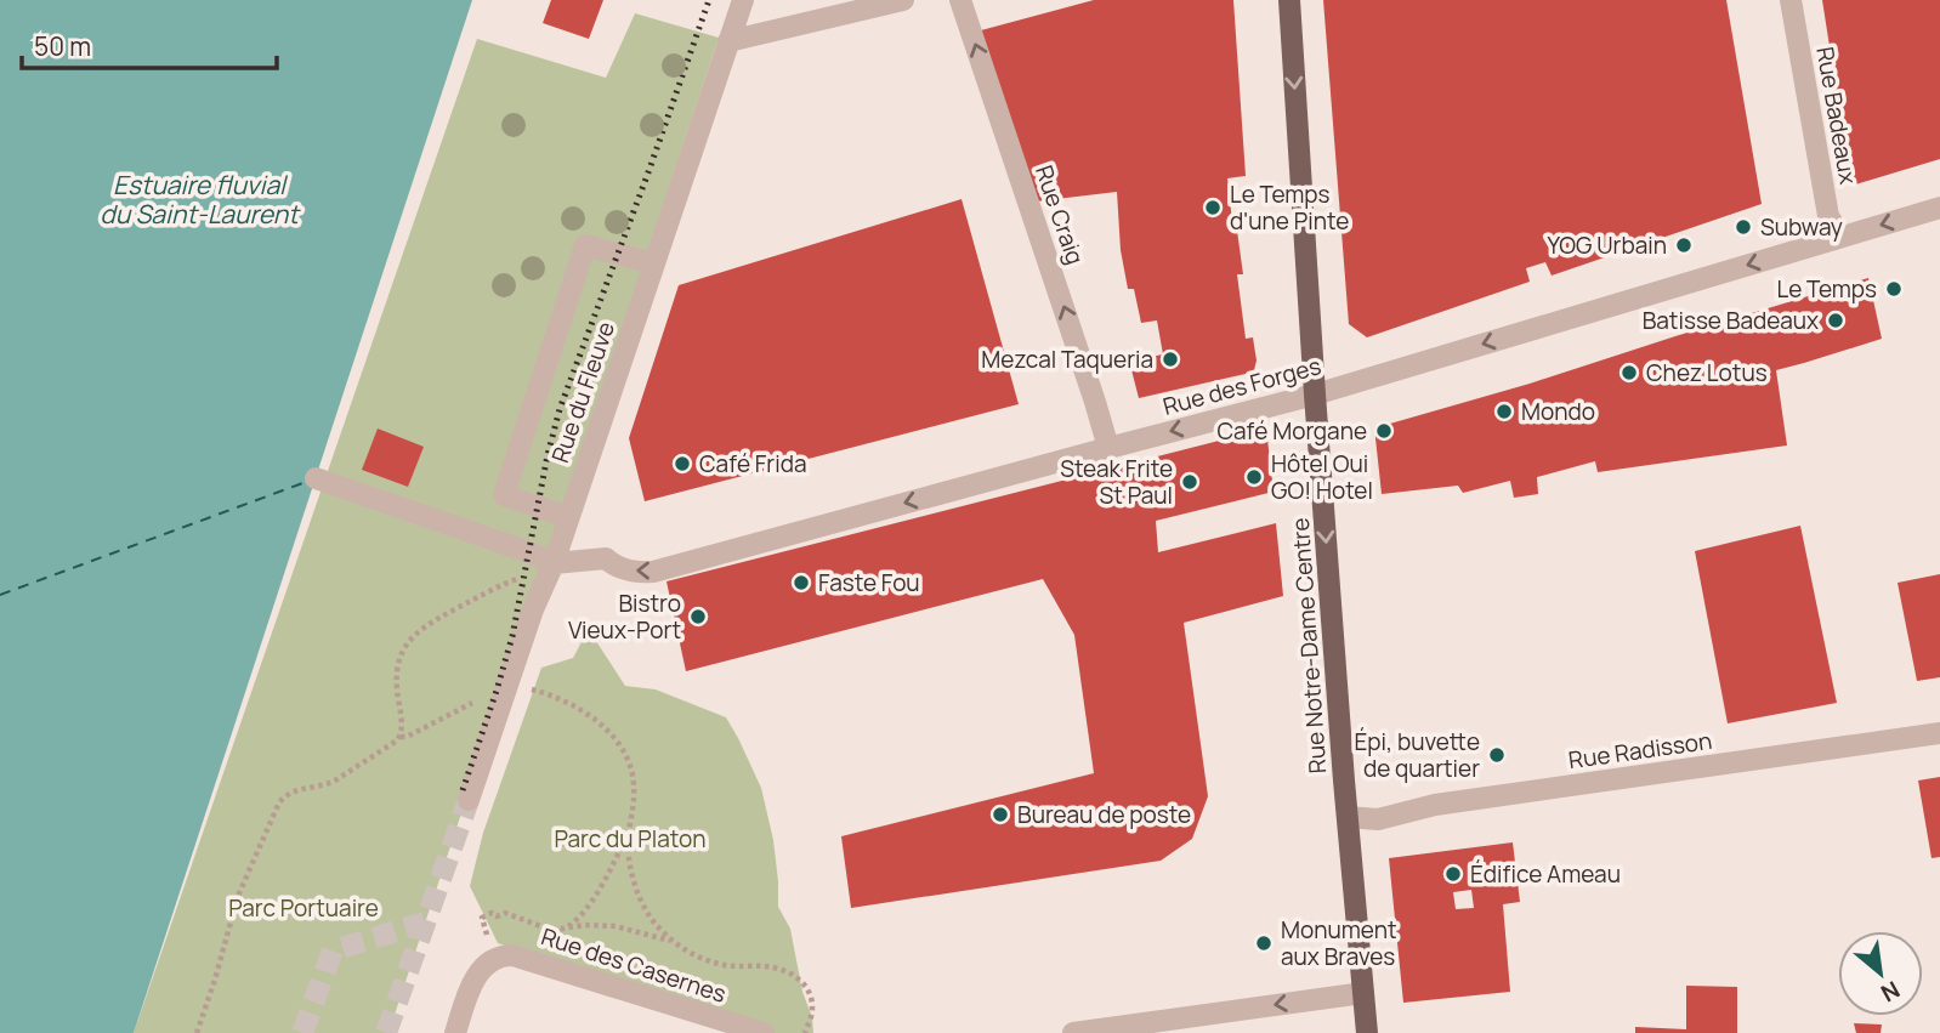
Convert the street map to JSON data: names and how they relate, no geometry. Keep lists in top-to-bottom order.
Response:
{
  "streets": {
    "main road": ["Rue Notre-Dame Centre"],
    "street": [
      "Rue Badeaux",
      "Rue Craig",
      "Rue des Forges",
      "Rue du Fleuve",
      "Rue Radisson",
      "Rue des Casernes"
    ]
  },
  "crossings": [
    ["Rue Badeaux", "Rue des Forges"],
    ["Rue Craig", "Rue des Forges"],
    ["Rue des Forges", "Rue du Fleuve"],
    ["Rue des Forges", "Rue Notre-Dame Centre"],
    ["Rue Notre-Dame Centre", "Rue Radisson"]
  ],
  "one_way": ["Rue Craig", "Rue des Forges", "Rue Notre-Dame Centre"],
  "water": ["Estuaire fluvial du Saint-Laurent"],
  "parks": ["Parc du Platon", "Parc Portuaire"],
  "places": [
    "Le Temps d'une Pinte",
    "Subway",
    "YOG Urbain",
    "Le Temps",
    "Batisse Badeaux",
    "Mezcal Taqueria",
    "Chez Lotus",
    "Mondo",
    "Café Morgane",
    "Café Frida",
    "Hôtel Oui GO! Hotel",
    "Steak Frite St Paul",
    "Faste Fou",
    "Bistro Vieux-Port",
    "Épi, buvette de quartier",
    "Bureau de poste",
    "Édifice Ameau",
    "Monument aux Braves"
  ],
  "scale_bar": "50 m",
  "north": "bottom right"
}
